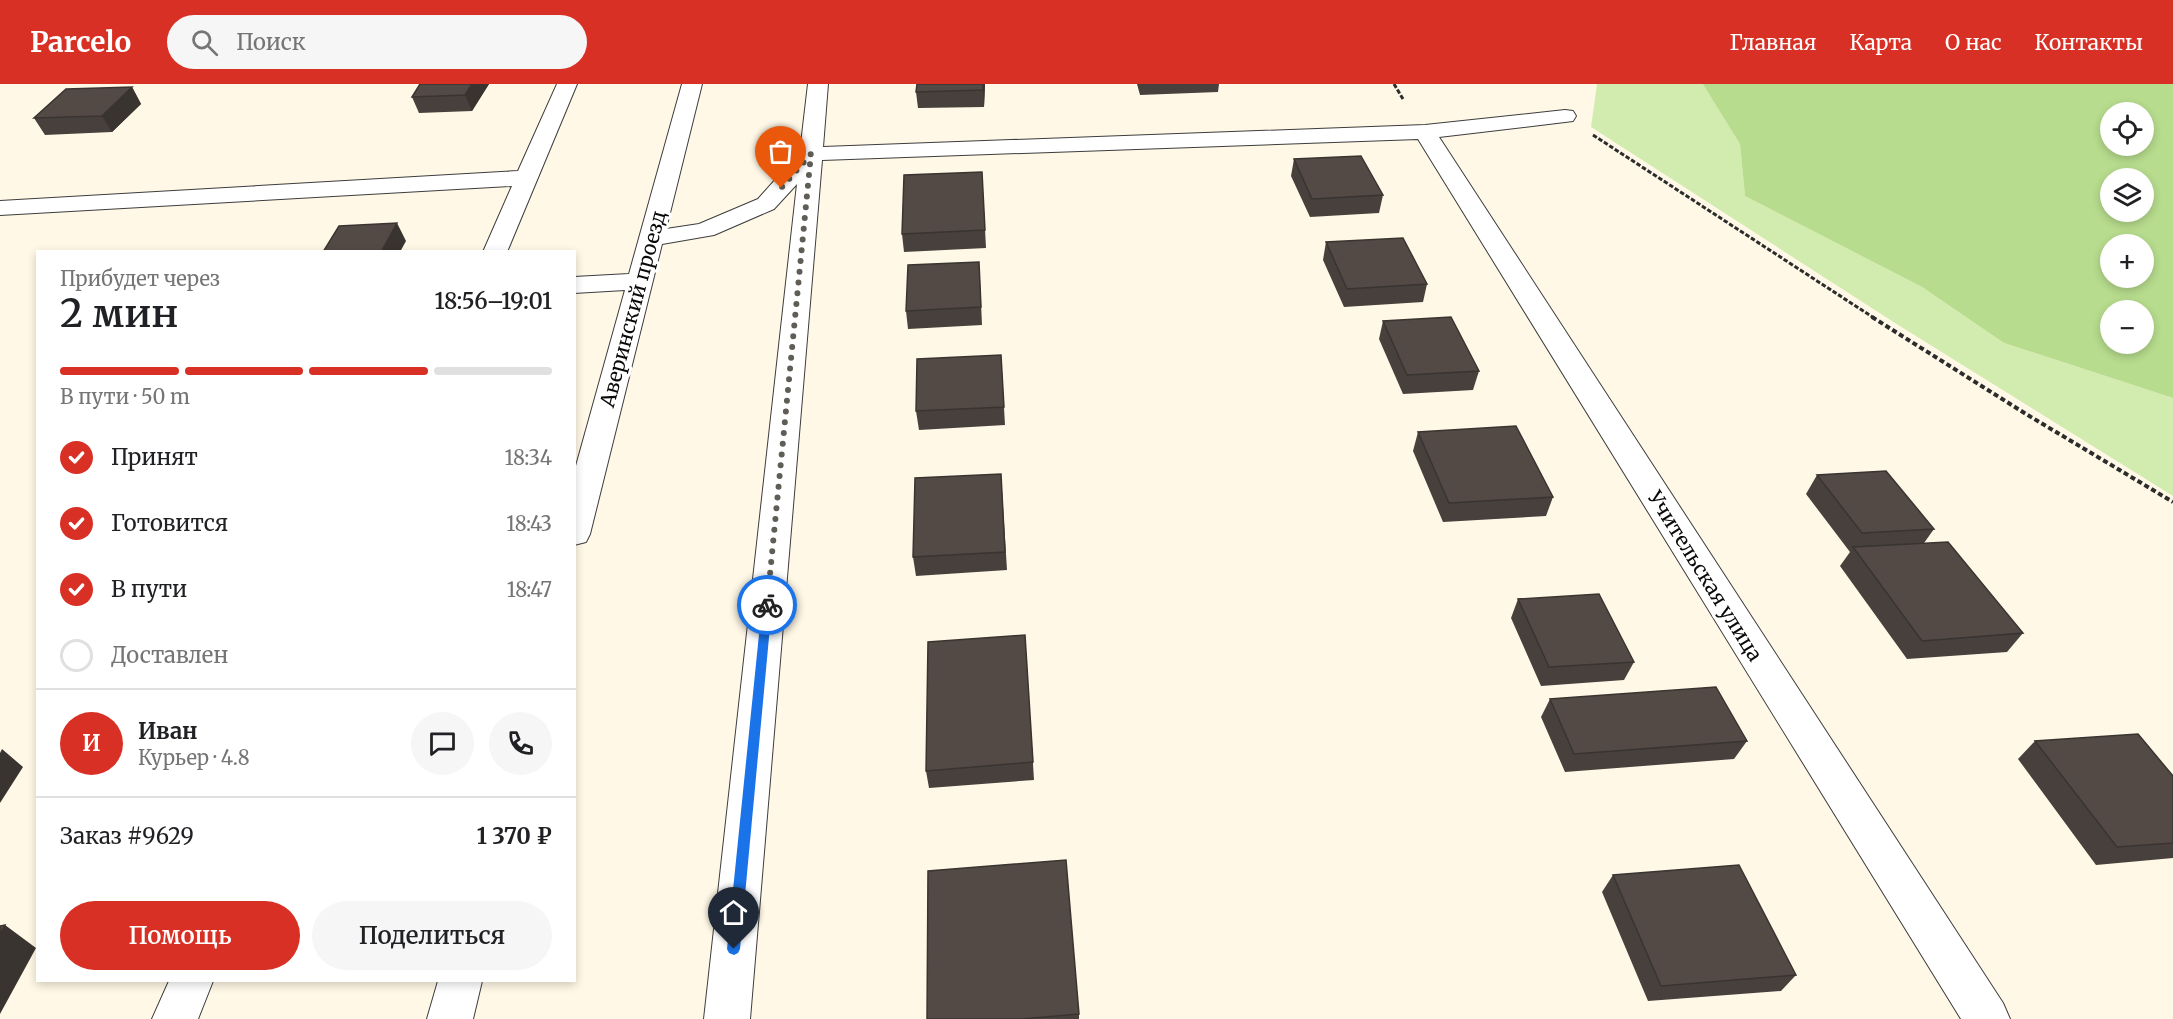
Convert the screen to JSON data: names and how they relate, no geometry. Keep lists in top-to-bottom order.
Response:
{
  "streets": {
    "street": ["Аверинский проезд", "Учительская улица"]
  },
  "page": {
    "header": "Parcelo",
    "search": "Поиск",
    "nav": [
      "Главная",
      "Карта",
      "О нас",
      "Контакты"
    ],
    "map_buttons": ["+", "−"],
    "heading": ["2 мин", "Прибудет через", "18:56–19:01"],
    "panel": [
      "Иван",
      "Курьер · 4.8",
      "Заказ #9629",
      "1 370 ₽"
    ],
    "bar": "В пути · 50 m",
    "list": [
      ["Принят", "18:34"],
      ["Готовится", "18:43"],
      ["В пути", "18:47"],
      "Доставлен"
    ],
    "round": "И",
    "buttons": ["Помощь", "Поделиться"]
  }
}
